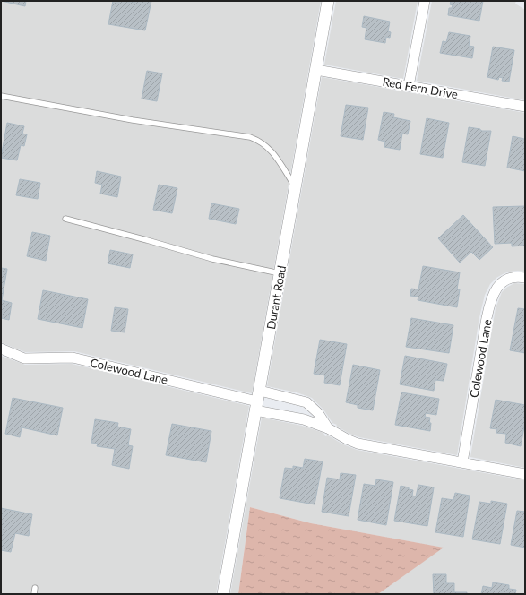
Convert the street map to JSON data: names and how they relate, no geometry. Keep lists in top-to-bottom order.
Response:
{
  "streets": {
    "street": ["Red Fern Drive", "Durant Road", "Colewood Lane"]
  },
  "crossings": [
    ["Red Fern Drive", "Durant Road"],
    ["Durant Road", "Colewood Lane"]
  ]
}
